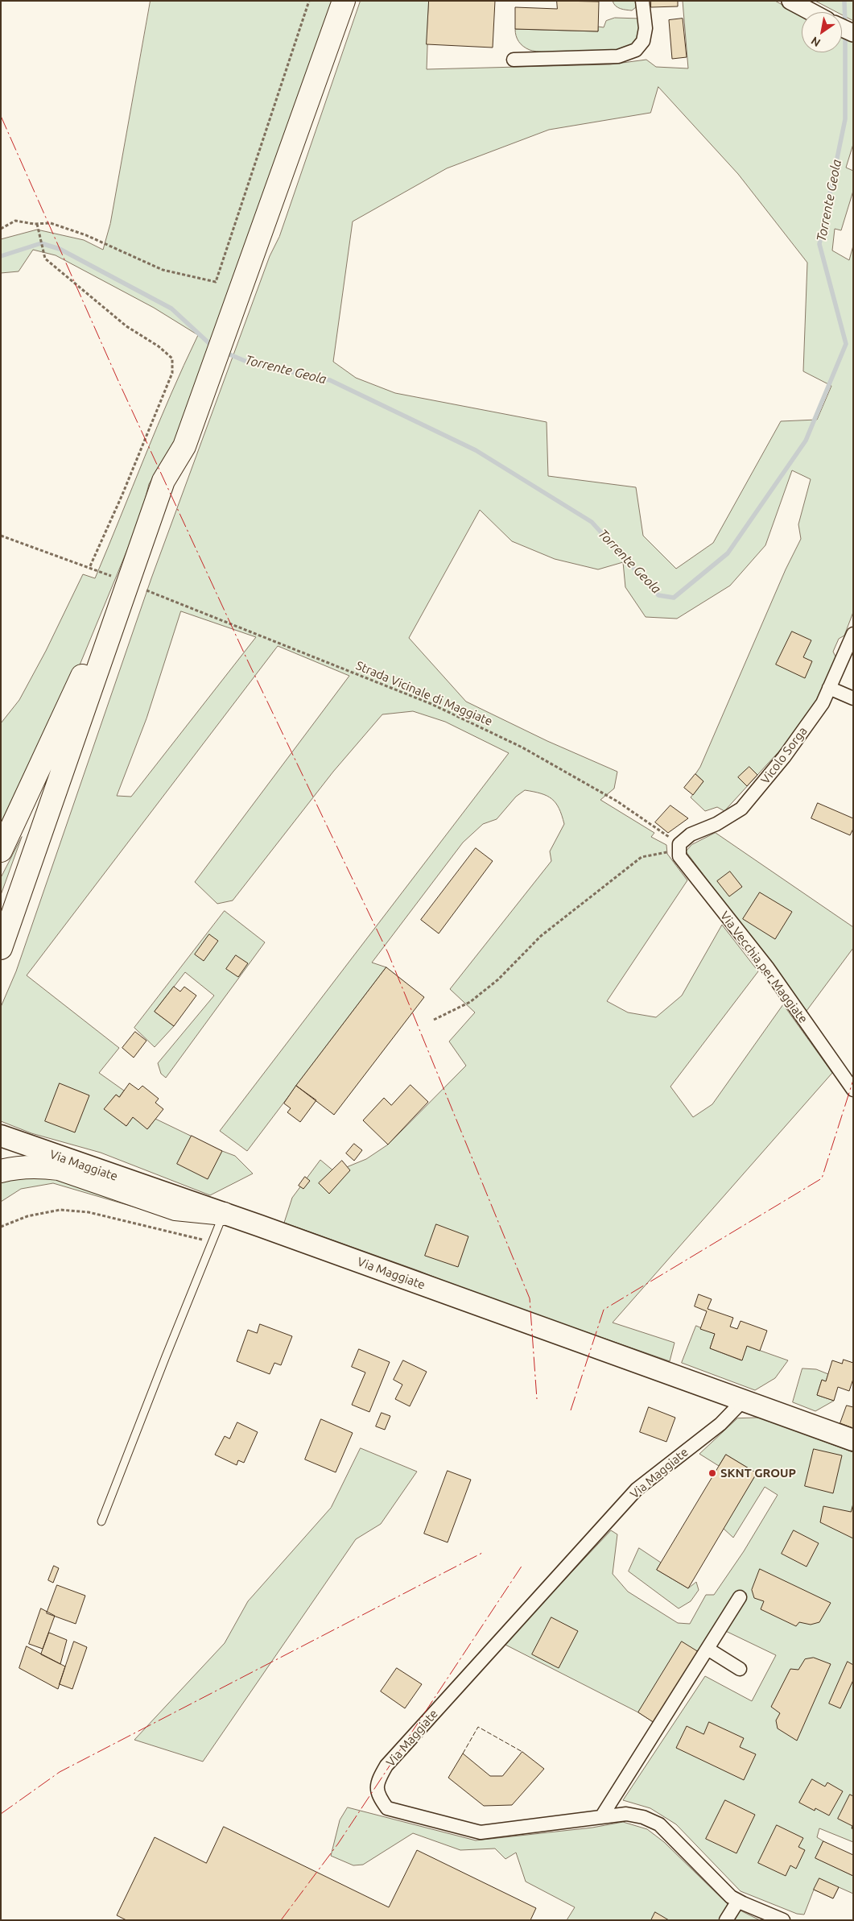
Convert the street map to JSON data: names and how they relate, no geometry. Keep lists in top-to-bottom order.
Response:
{
  "streets": {
    "main road": ["Via Maggiate"],
    "street": ["Vicolo Sorga", "Via Vecchia per Maggiate"],
    "path": ["Strada Vicinale di Maggiate"]
  },
  "crossings": [
    ["Strada Vicinale di Maggiate", "Vicolo Sorga"],
    ["Strada Vicinale di Maggiate", "Via Vecchia per Maggiate"],
    ["Vicolo Sorga", "Via Vecchia per Maggiate"]
  ],
  "water": ["Torrente Geola"],
  "places": ["SKNT GROUP"],
  "north": "bottom left"
}
